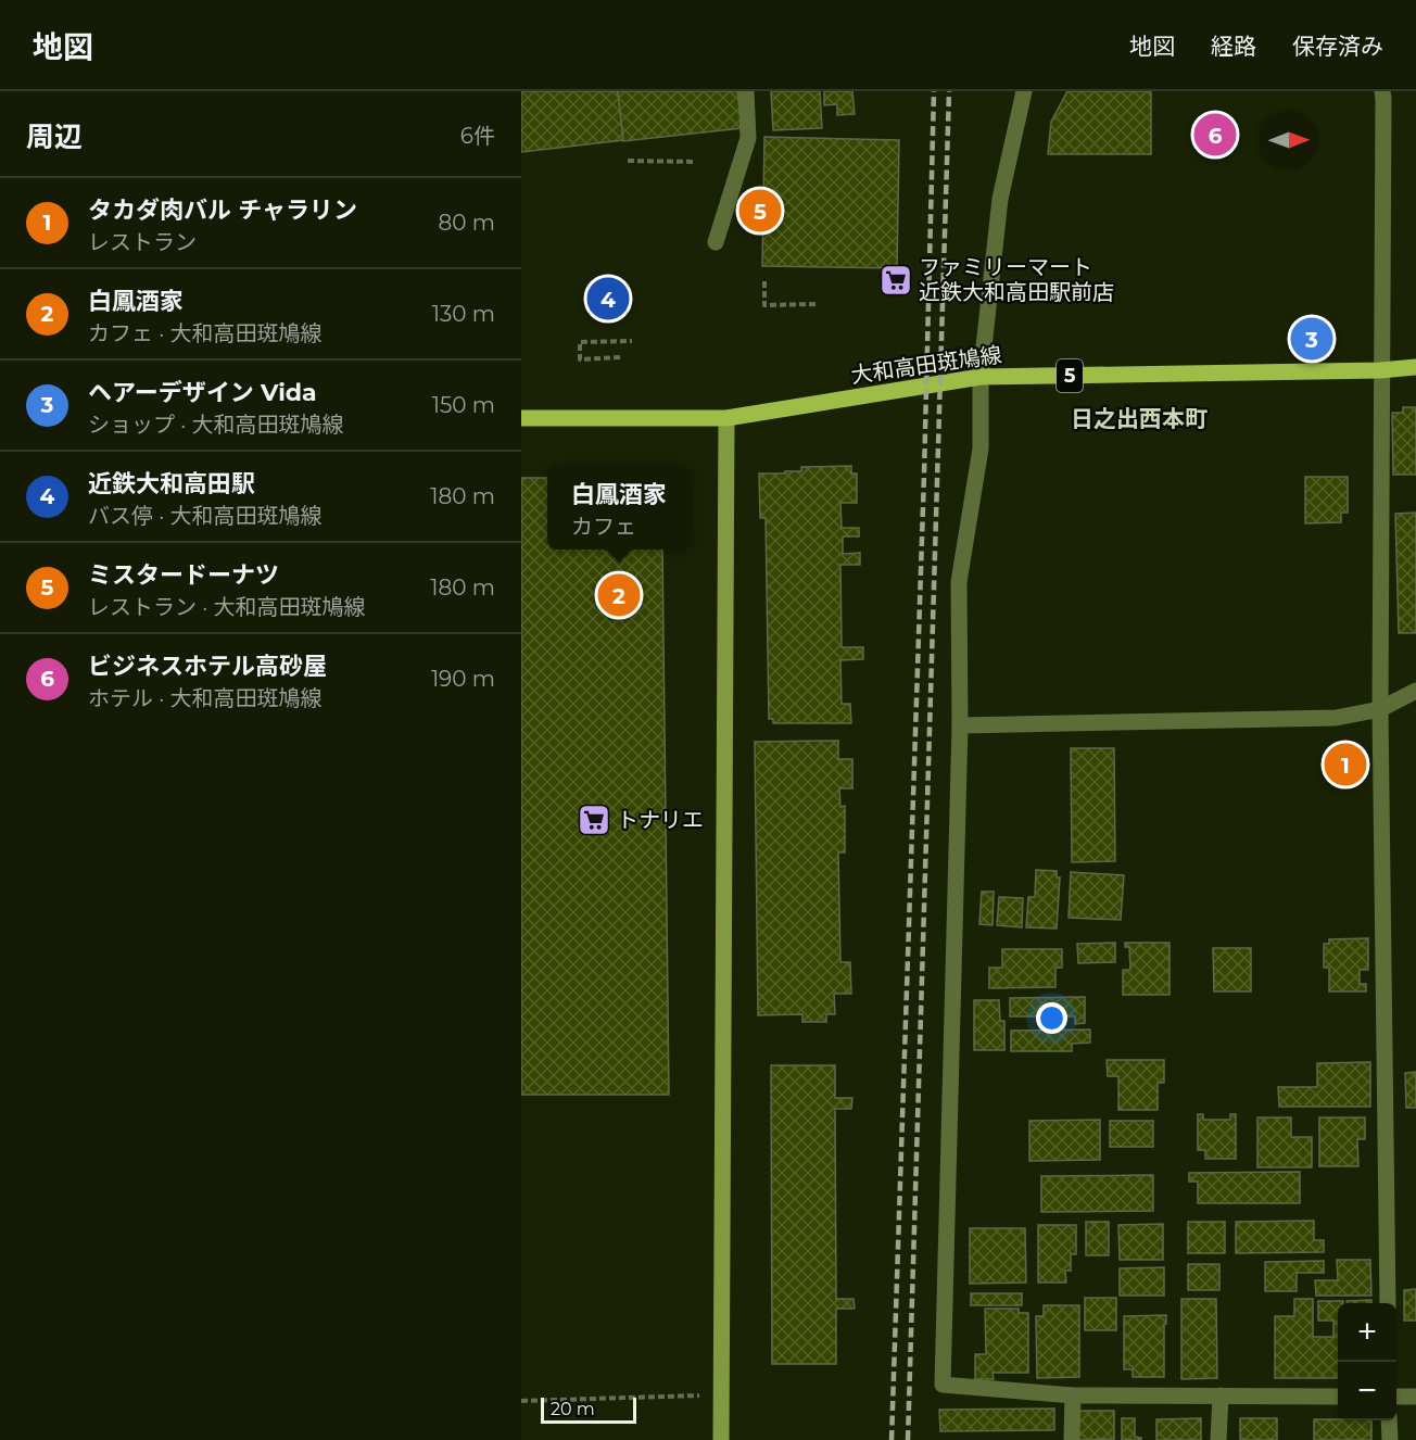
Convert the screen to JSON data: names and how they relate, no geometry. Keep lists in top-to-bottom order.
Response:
{
  "streets": {
    "main road": ["大和高田斑鳩線", "5"]
  },
  "districts": ["日之出西本町"],
  "places": {
    "supermarket": ["ファミリーマート 近鉄大和高田駅前店", "トナリエ"]
  },
  "scale_bar": "20 m",
  "north": "right",
  "page": {
    "header": "地図",
    "nav": ["地図", "経路", "保存済み"],
    "heading": ["周辺", "6件"],
    "pins": [
      "6",
      "5",
      "4",
      "3",
      "2",
      "1"
    ],
    "list": [
      {
        "mark": "1",
        "name": "タカダ肉バル チャラリン",
        "note": "レストラン",
        "value": "80 m"
      },
      {
        "mark": "2",
        "name": "白鳳酒家",
        "note": "カフェ · 大和高田斑鳩線",
        "value": "130 m"
      },
      {
        "mark": "3",
        "name": "ヘアーデザイン Vida",
        "note": "ショップ · 大和高田斑鳩線",
        "value": "150 m"
      },
      {
        "mark": "4",
        "name": "近鉄大和高田駅",
        "note": "バス停 · 大和高田斑鳩線",
        "value": "180 m"
      },
      {
        "mark": "5",
        "name": "ミスタードーナツ",
        "note": "レストラン · 大和高田斑鳩線",
        "value": "180 m"
      },
      {
        "mark": "6",
        "name": "ビジネスホテル高砂屋",
        "note": "ホテル · 大和高田斑鳩線",
        "value": "190 m"
      }
    ],
    "popup": ["白鳳酒家", "カフェ"],
    "map_buttons": ["+", "−"],
    "scale": "20 m"
  }
}
